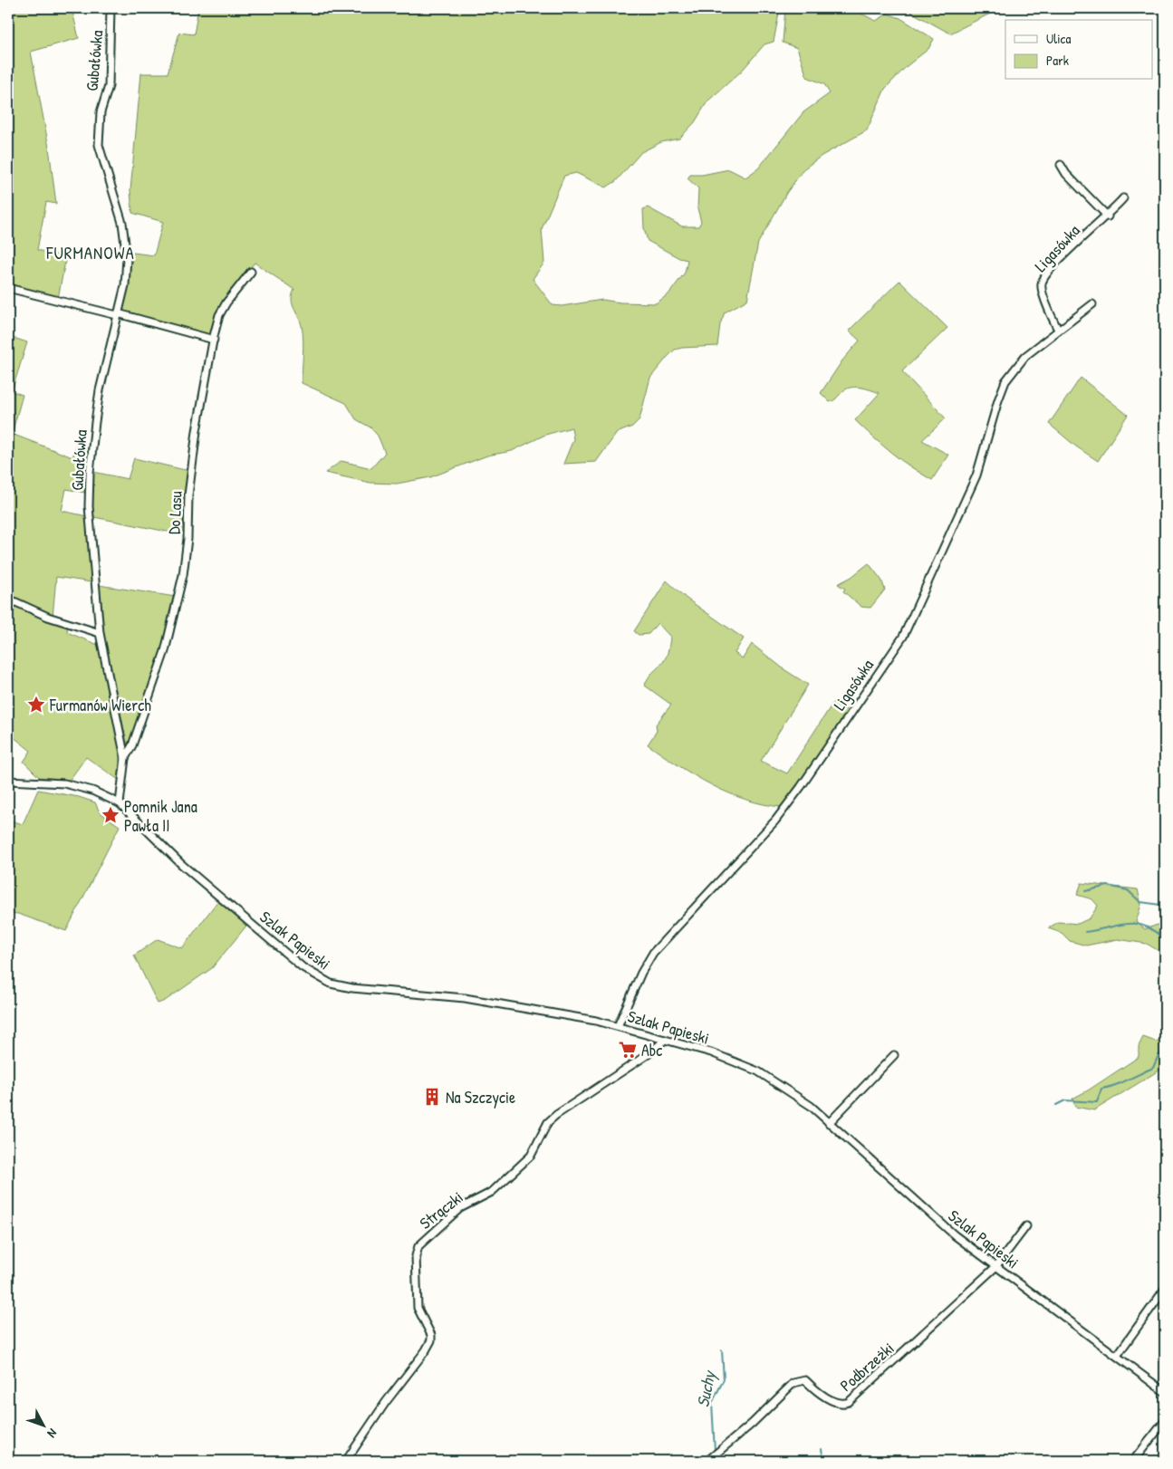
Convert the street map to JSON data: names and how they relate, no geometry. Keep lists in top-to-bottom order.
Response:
{
  "streets": {
    "street": [
      "Gubałówka",
      "Ligasówka",
      "Do Lasu",
      "Szlak Papieski",
      "Strączki",
      "Podbrzeżki"
    ]
  },
  "crossings": [
    ["Gubałówka", "Do Lasu"],
    ["Gubałówka", "Szlak Papieski"],
    ["Ligasówka", "Szlak Papieski"],
    ["Szlak Papieski", "Strączki"],
    ["Szlak Papieski", "Podbrzeżki"]
  ],
  "districts": ["FURMANOWA"],
  "water": ["Suchy"],
  "places": {
    "place": ["Furmanów Wierch", "Pomnik Jana Pawła II"],
    "supermarket": ["Abc"],
    "building": ["Na Szczycie"]
  },
  "legend": ["Ulica", "Park"],
  "north": "bottom right"
}
